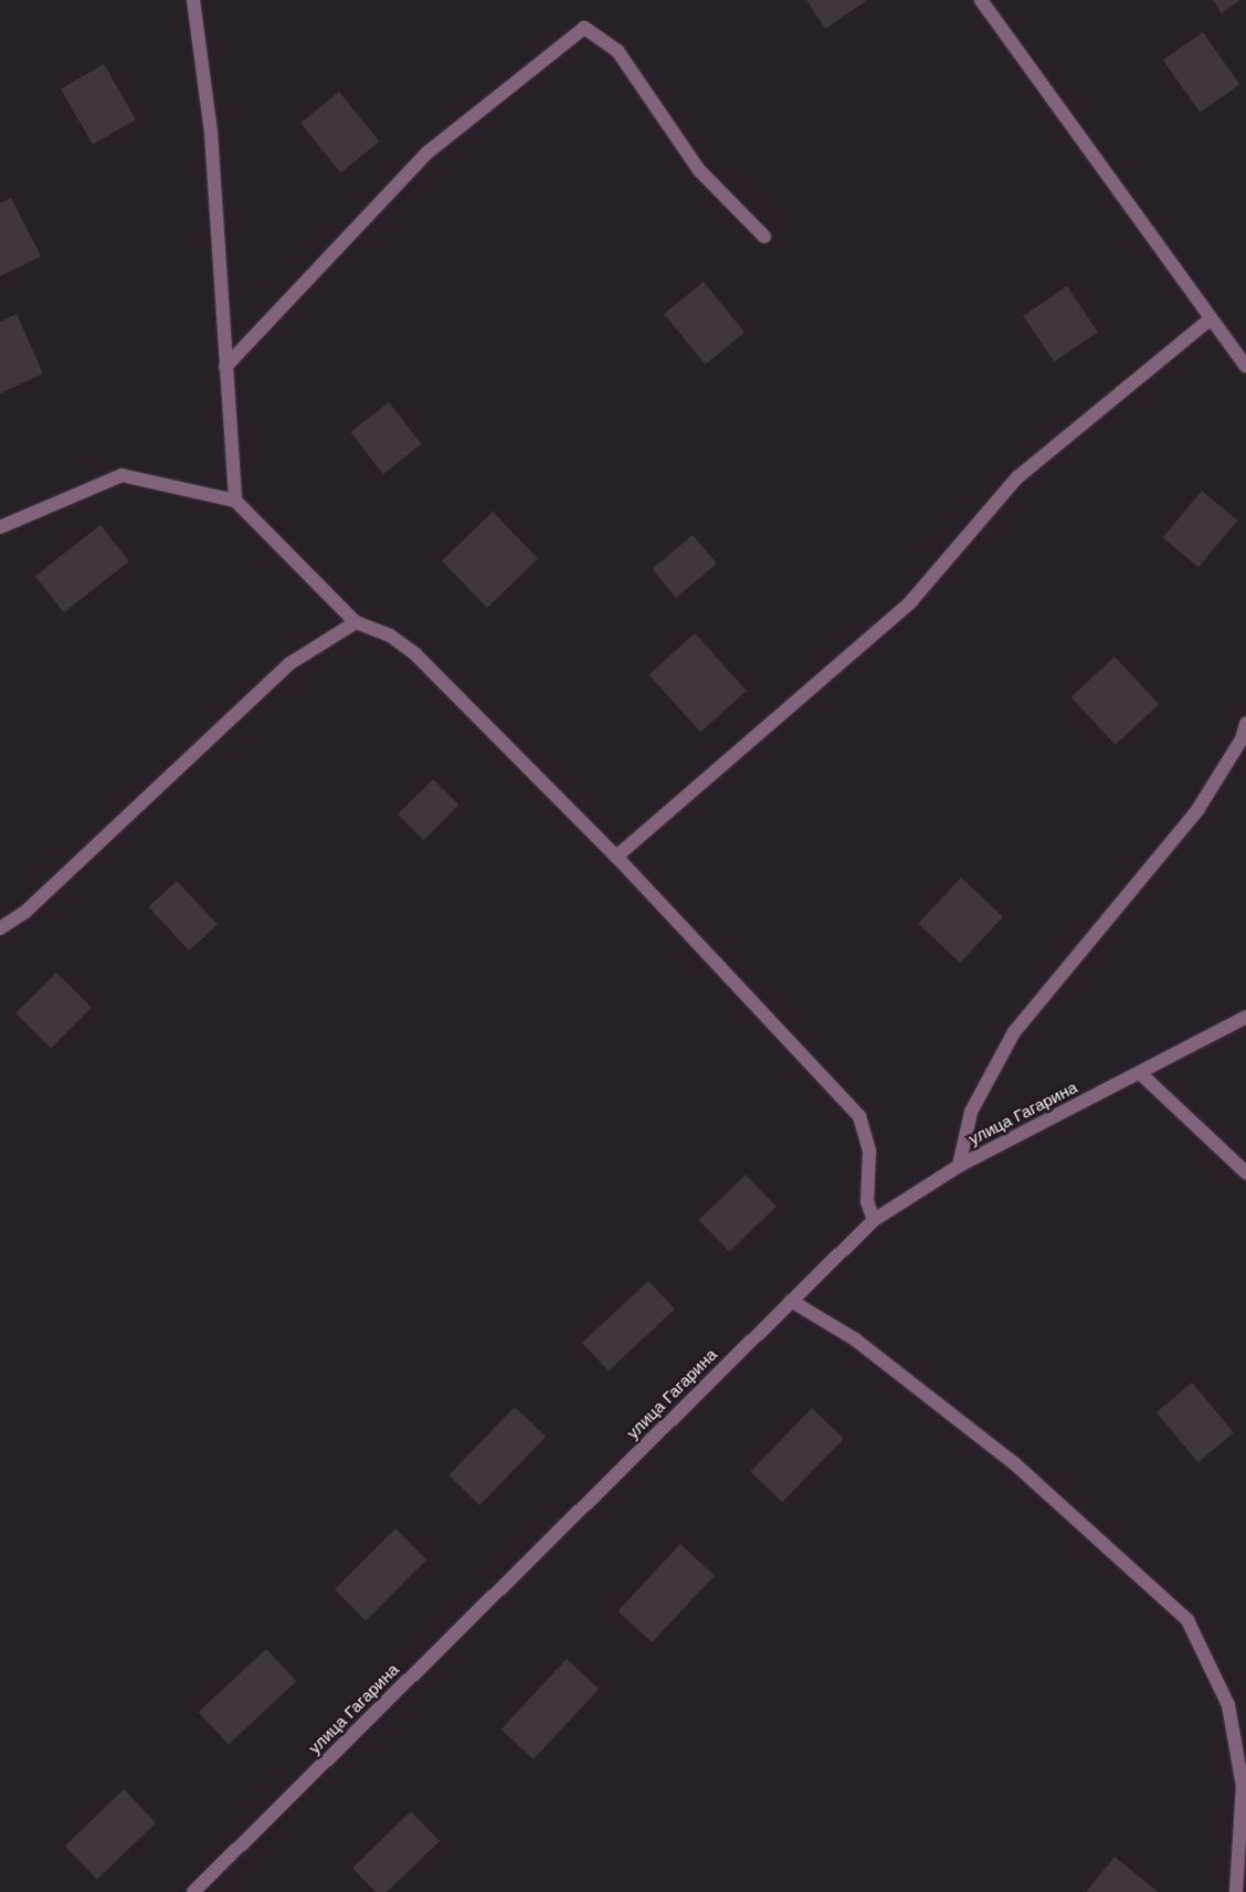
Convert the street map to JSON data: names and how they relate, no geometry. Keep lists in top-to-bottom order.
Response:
{
  "streets": {
    "street": ["улица Гагарина"]
  }
}
